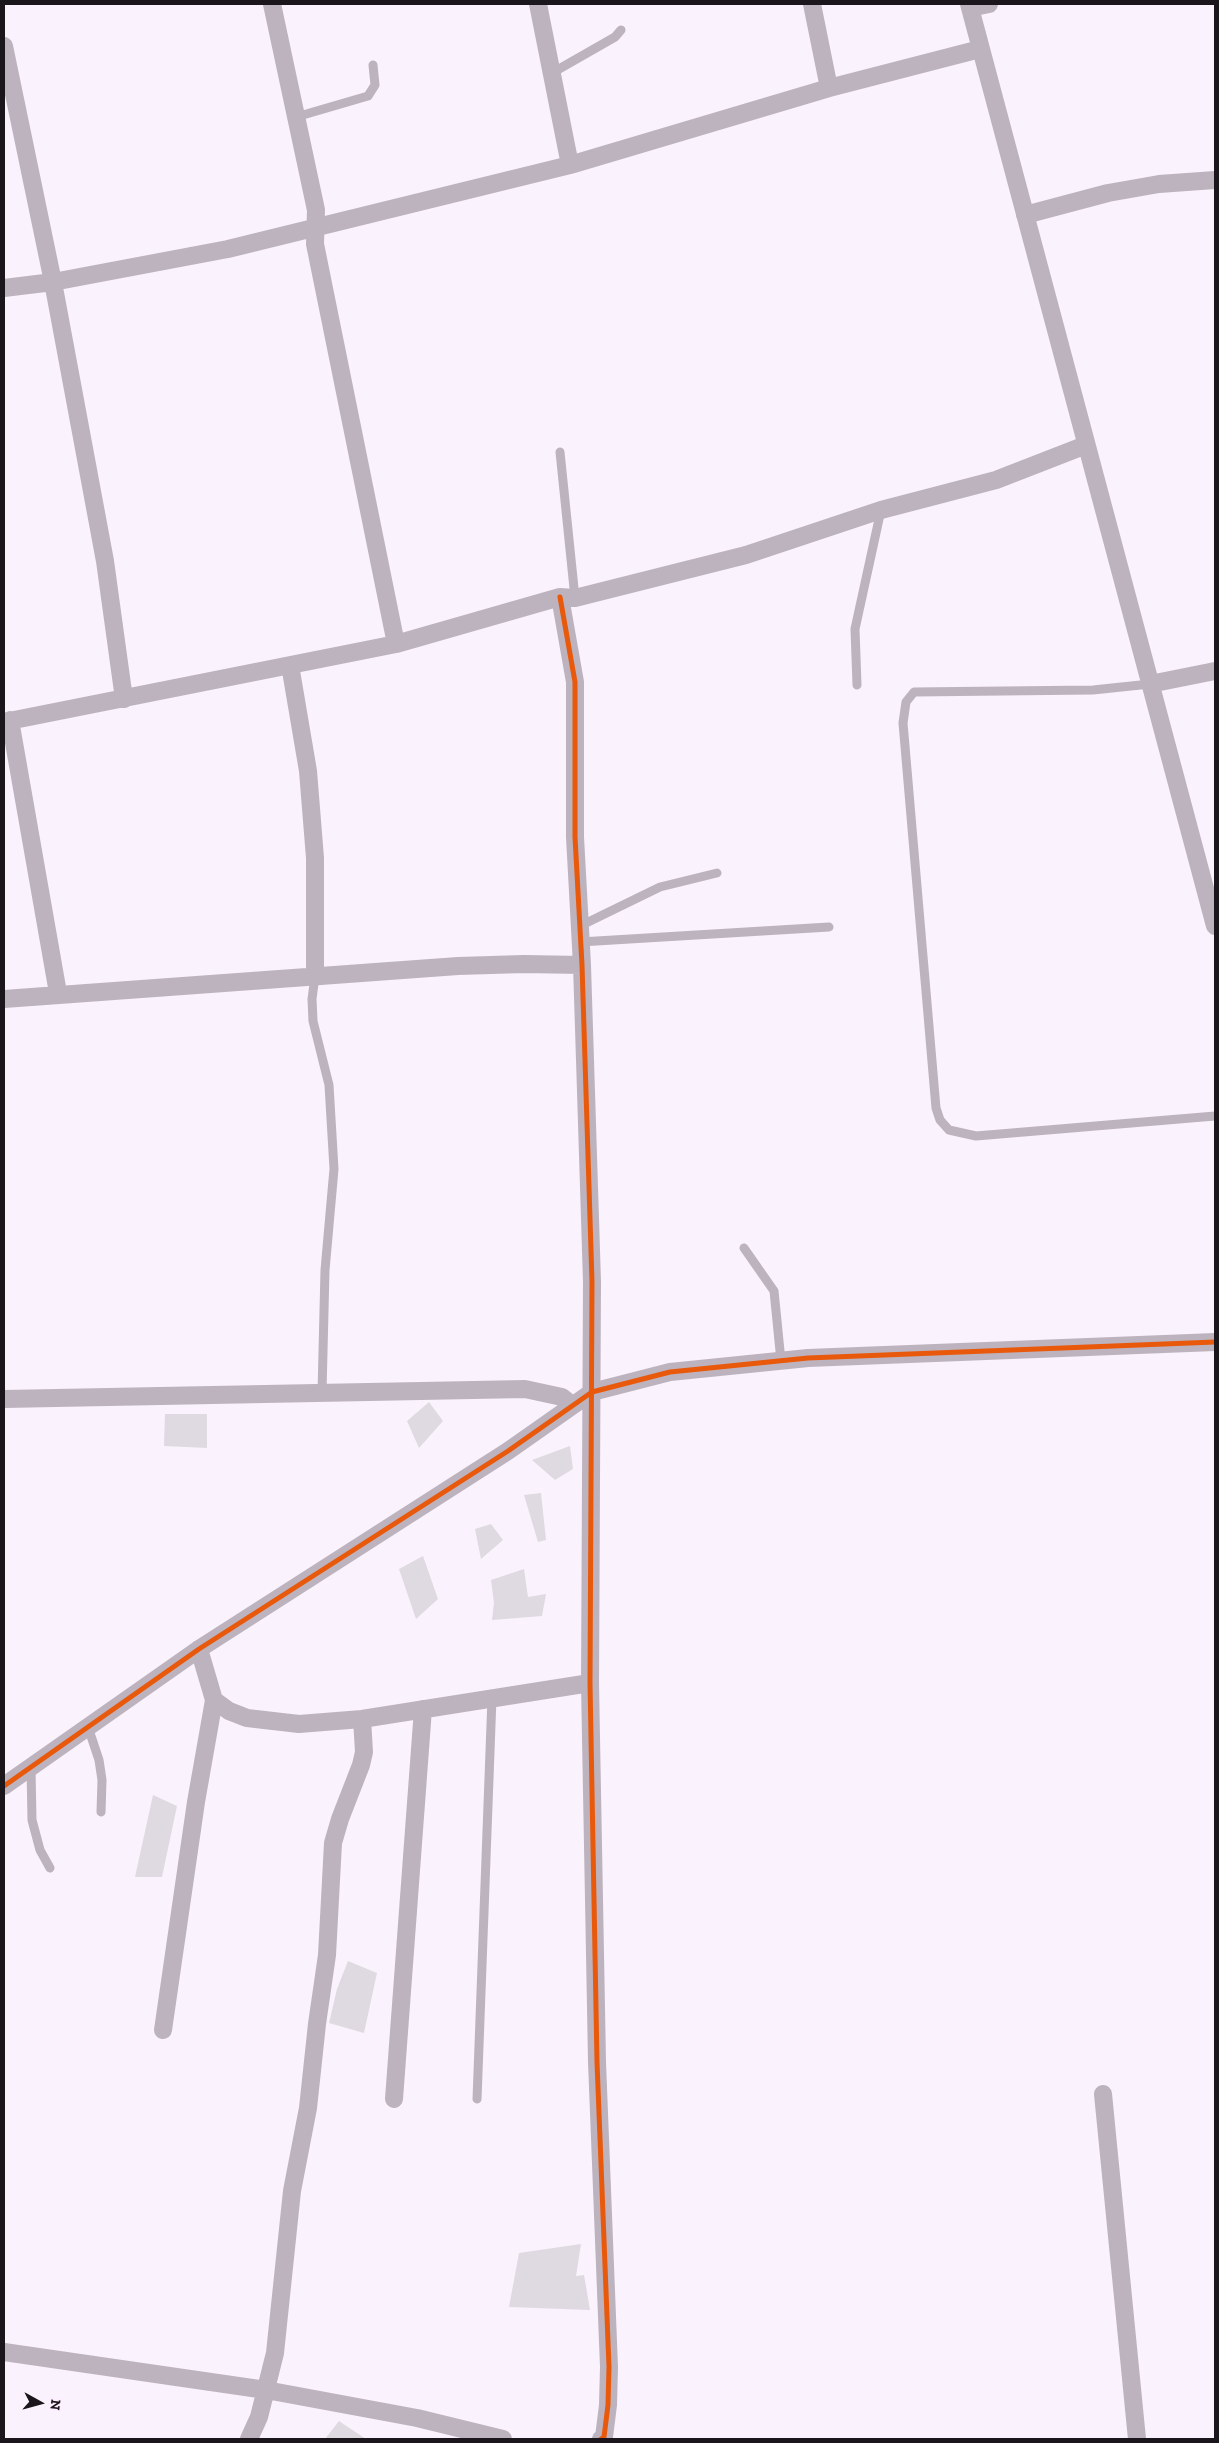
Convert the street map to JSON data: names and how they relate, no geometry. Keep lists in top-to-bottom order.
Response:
{
  "north": "right"
}
